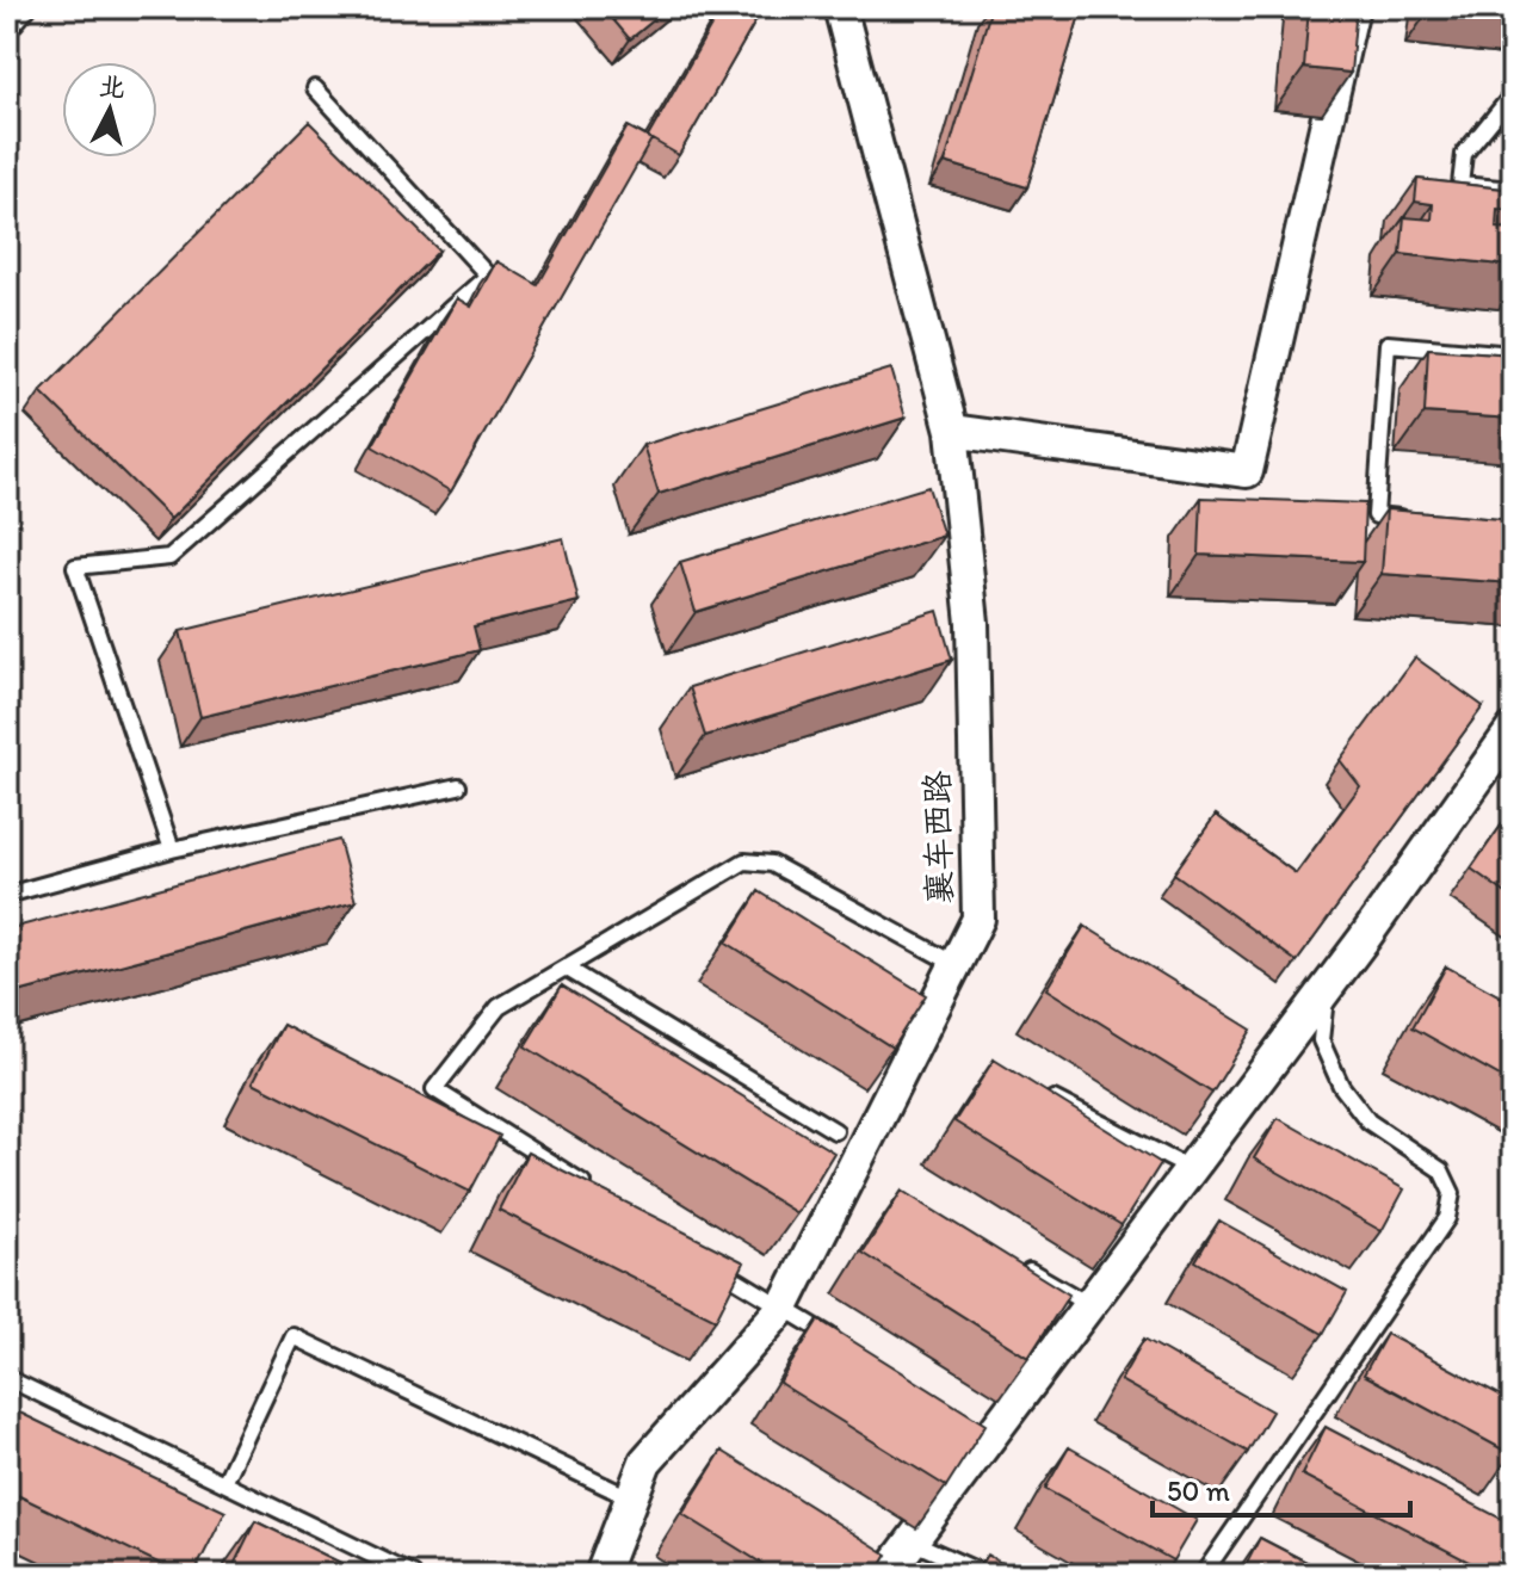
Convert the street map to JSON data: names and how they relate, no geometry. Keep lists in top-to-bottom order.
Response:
{
  "streets": {
    "street": ["襄车西路"]
  },
  "scale_bar": "50 m",
  "north": "top"
}
